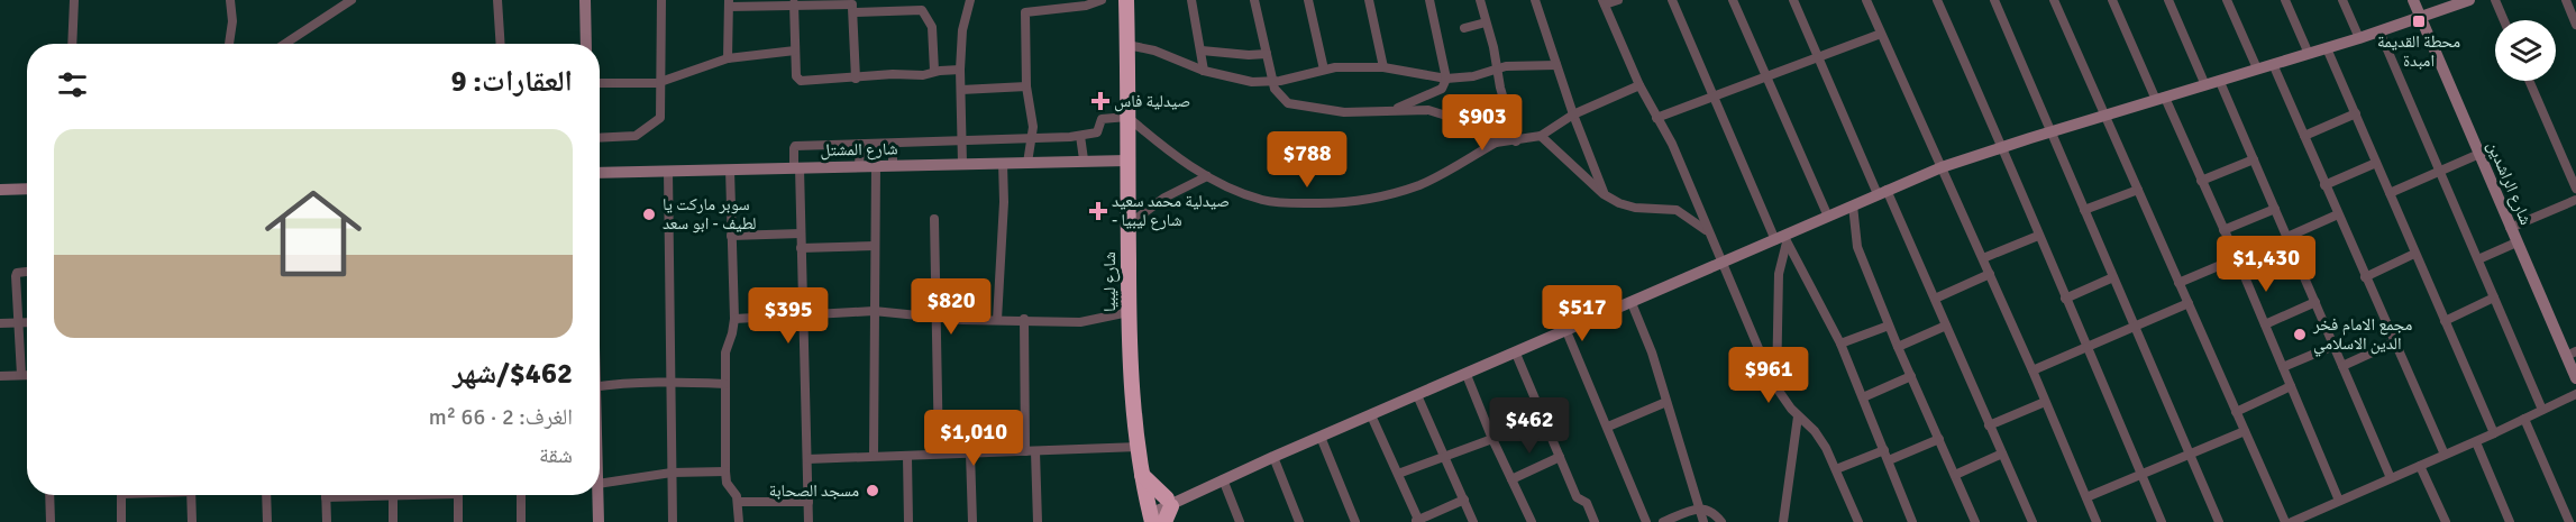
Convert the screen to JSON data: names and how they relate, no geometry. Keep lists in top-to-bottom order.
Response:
{
  "streets": {
    "highway": ["شارع ليبيا"],
    "street": ["شارع المشتل", "شارع الراشدين"]
  },
  "crossings": [
    ["شارع المشتل", "شارع ليبيا"]
  ],
  "places": {
    "transit": ["محطة القديمة امبدة"],
    "health": ["صيدلية فاس", "صيدلية محمد سعيد - شارع ليبيا"],
    "other": ["سوبر ماركت يا لطيف - ابو سعد", "مجمع الامام فخر الدين الاسلامي", "مسجد الصحابة"]
  },
  "page": {
    "heading": "العقارات: 9",
    "price": [
      "$903",
      "$788",
      "$1,430",
      "$820",
      "$517",
      "$395",
      "$961",
      "$462",
      "$1,010"
    ],
    "list": [
      {
        "name": "$462/شهر",
        "note": "الغرف: 2 · 66 m² · شقة"
      }
    ]
  }
}
